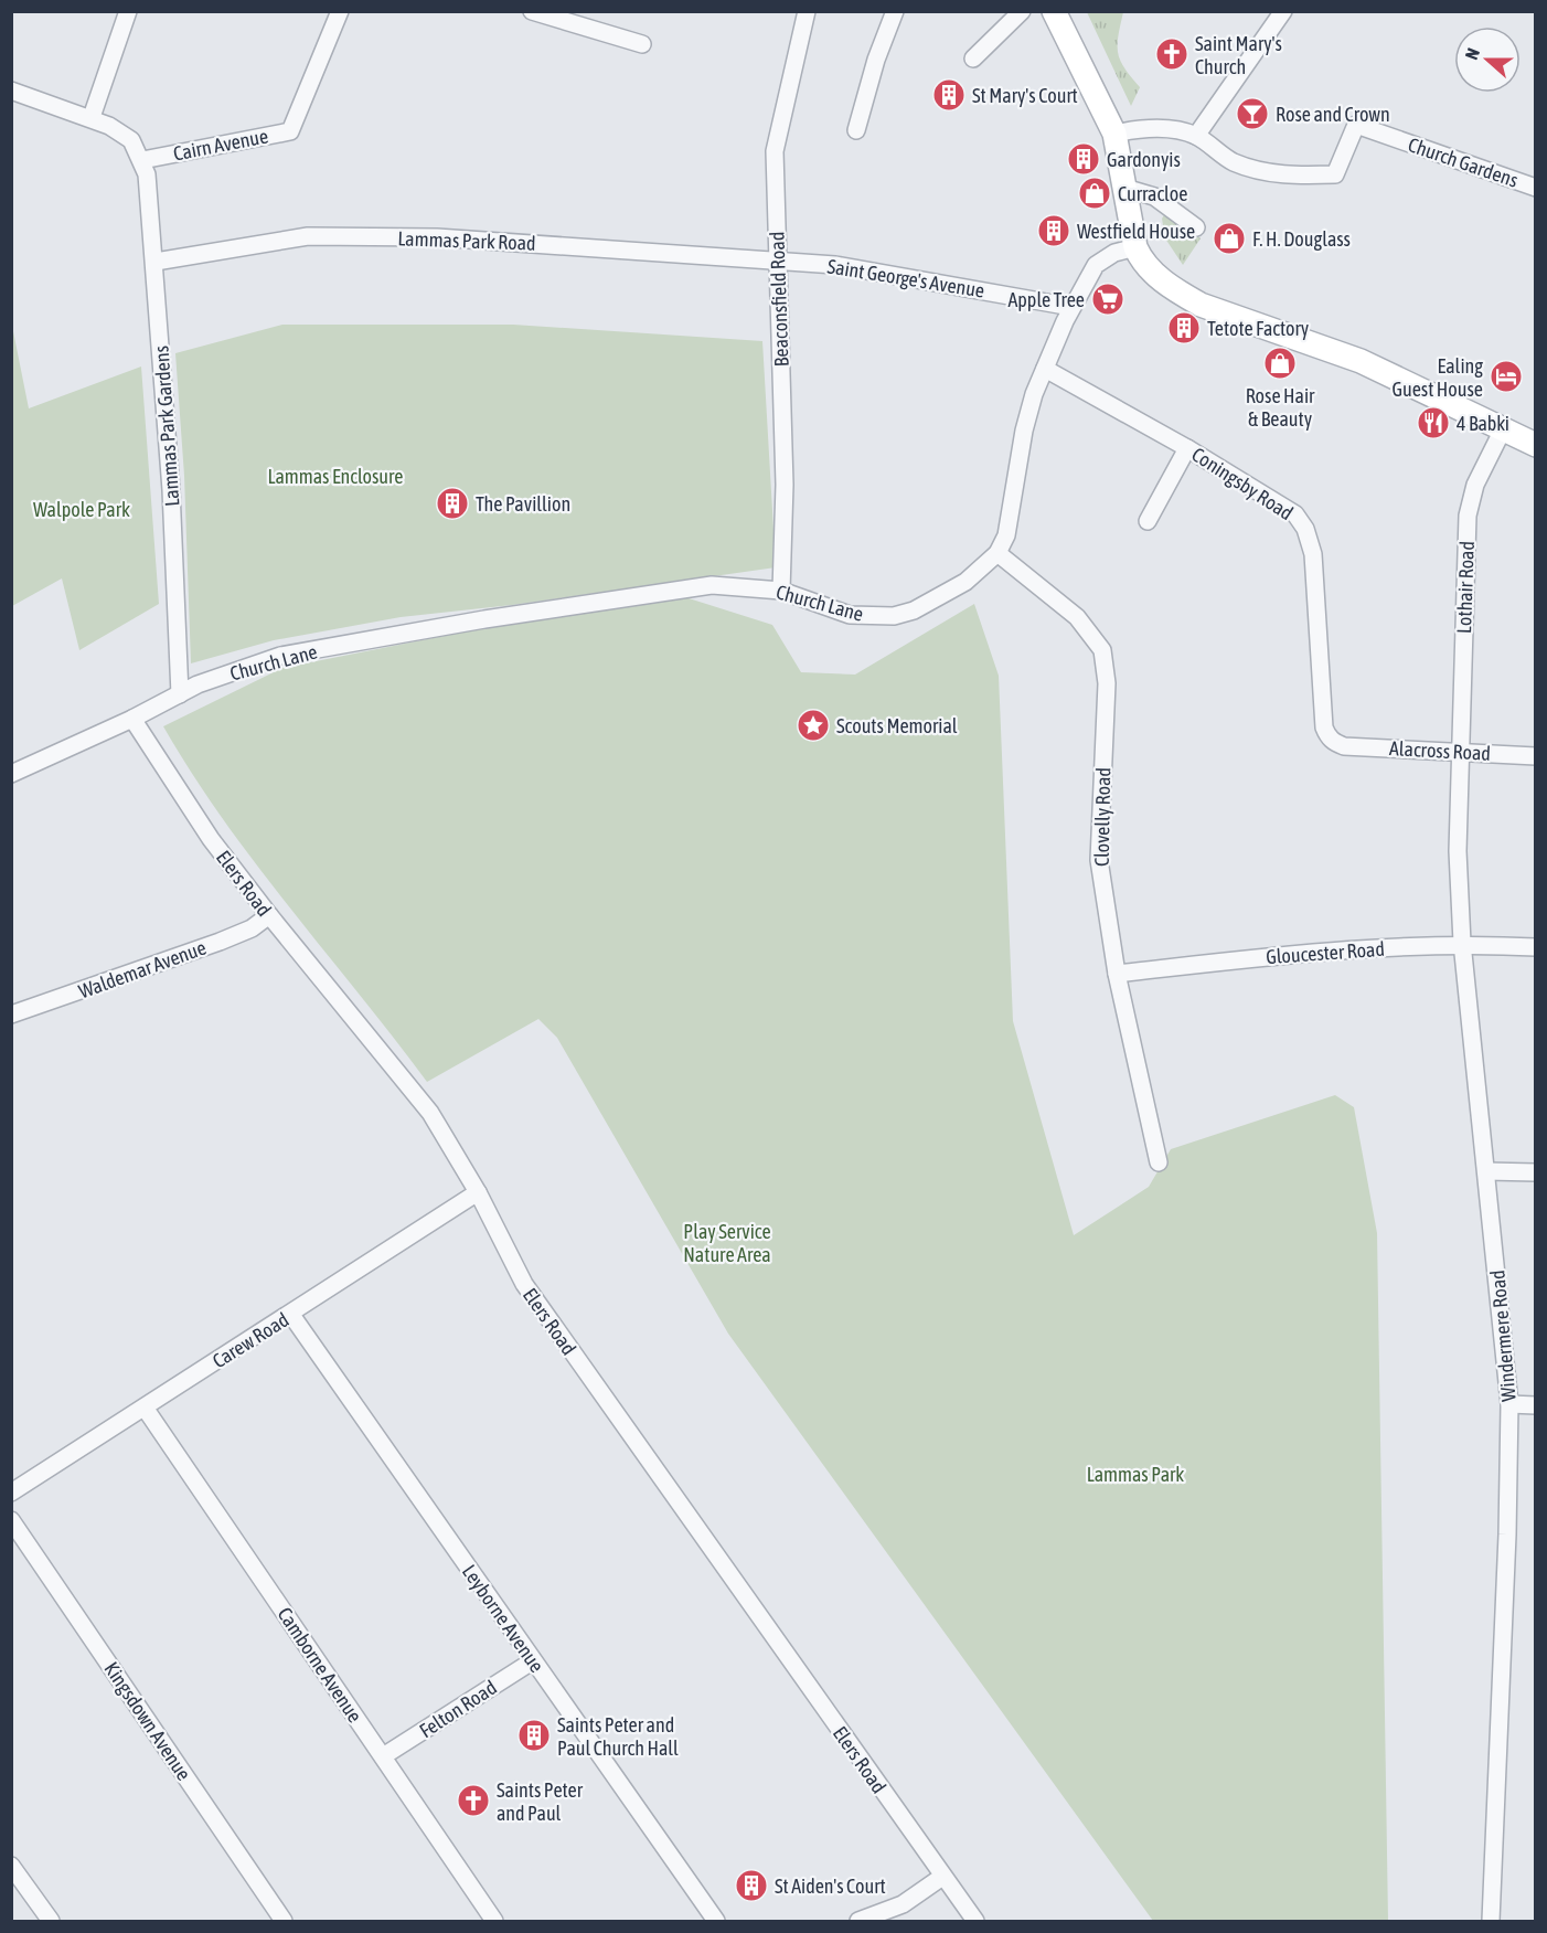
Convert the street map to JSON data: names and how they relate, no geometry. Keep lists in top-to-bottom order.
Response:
{
  "streets": {
    "street": [
      "Cairn Avenue",
      "Church Gardens",
      "Lammas Park Road",
      "Saint George's Avenue",
      "Beaconsfield Road",
      "Lammas Park Gardens",
      "Coningsby Road",
      "Lothair Road",
      "Church Lane",
      "Alacross Road",
      "Clovelly Road",
      "Elers Road",
      "Gloucester Road",
      "Waldemar Avenue",
      "Windermere Road",
      "Carew Road",
      "Leyborne Avenue",
      "Camborne Avenue",
      "Felton Road",
      "Kingsdown Avenue"
    ]
  },
  "crossings": [
    ["Cairn Avenue", "Lammas Park Gardens"],
    ["Lammas Park Road", "Saint George's Avenue"],
    ["Lammas Park Road", "Beaconsfield Road"],
    ["Lammas Park Road", "Lammas Park Gardens"],
    ["Saint George's Avenue", "Beaconsfield Road"],
    ["Saint George's Avenue", "Church Lane"],
    ["Beaconsfield Road", "Church Lane"],
    ["Lammas Park Gardens", "Church Lane"],
    ["Coningsby Road", "Church Lane"],
    ["Coningsby Road", "Alacross Road"],
    ["Lothair Road", "Alacross Road"],
    ["Lothair Road", "Windermere Road"],
    ["Church Lane", "Clovelly Road"],
    ["Church Lane", "Elers Road"],
    ["Alacross Road", "Windermere Road"],
    ["Clovelly Road", "Gloucester Road"],
    ["Elers Road", "Waldemar Avenue"],
    ["Elers Road", "Carew Road"],
    ["Gloucester Road", "Windermere Road"],
    ["Carew Road", "Leyborne Avenue"],
    ["Carew Road", "Camborne Avenue"],
    ["Leyborne Avenue", "Felton Road"],
    ["Camborne Avenue", "Felton Road"]
  ],
  "parks": [
    "Lammas Enclosure",
    "Walpole Park",
    "Play Service Nature Area",
    "Lammas Park"
  ],
  "places": {
    "church": ["Saint Mary's Church", "Saints Peter and Paul"],
    "building": [
      "St Mary's Court",
      "Gardonyis",
      "Westfield House",
      "Tetote Factory",
      "The Pavillion",
      "Saints Peter and Paul Church Hall",
      "St Aiden's Court"
    ],
    "bar": ["Rose and Crown"],
    "shop": ["Curracloe", "F. H. Douglass", "Rose Hair & Beauty"],
    "supermarket": ["Apple Tree"],
    "hotel": ["Ealing Guest House"],
    "restaurant": ["4 Babki"],
    "place": ["Scouts Memorial"]
  },
  "north": "left"
}
